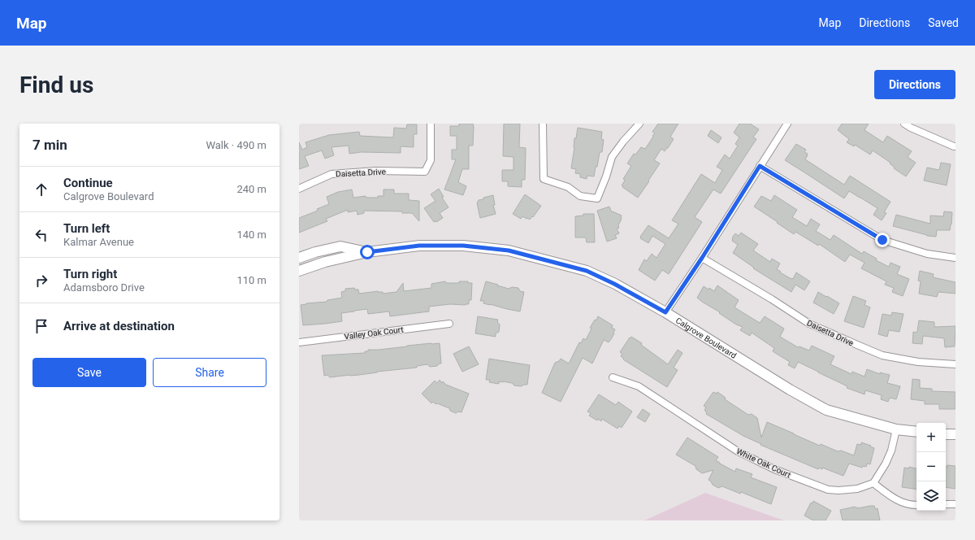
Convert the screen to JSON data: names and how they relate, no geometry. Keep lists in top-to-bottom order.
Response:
{
  "streets": {
    "street": [
      "Daisetta Drive",
      "Valley Oak Court",
      "Calgrove Boulevard",
      "White Oak Court"
    ]
  },
  "page": {
    "header": "Map",
    "nav": ["Map", "Directions", "Saved"],
    "buttons": [
      "Directions",
      ["Save", "Share"]
    ],
    "title": "Find us",
    "heading": ["7 min", "Walk · 490 m"],
    "list": [
      ["Continue", "Calgrove Boulevard", "240 m"],
      ["Turn left", "Kalmar Avenue", "140 m"],
      ["Turn right", "Adamsboro Drive", "110 m"],
      "Arrive at destination"
    ],
    "map_buttons": ["+", "−"]
  }
}
